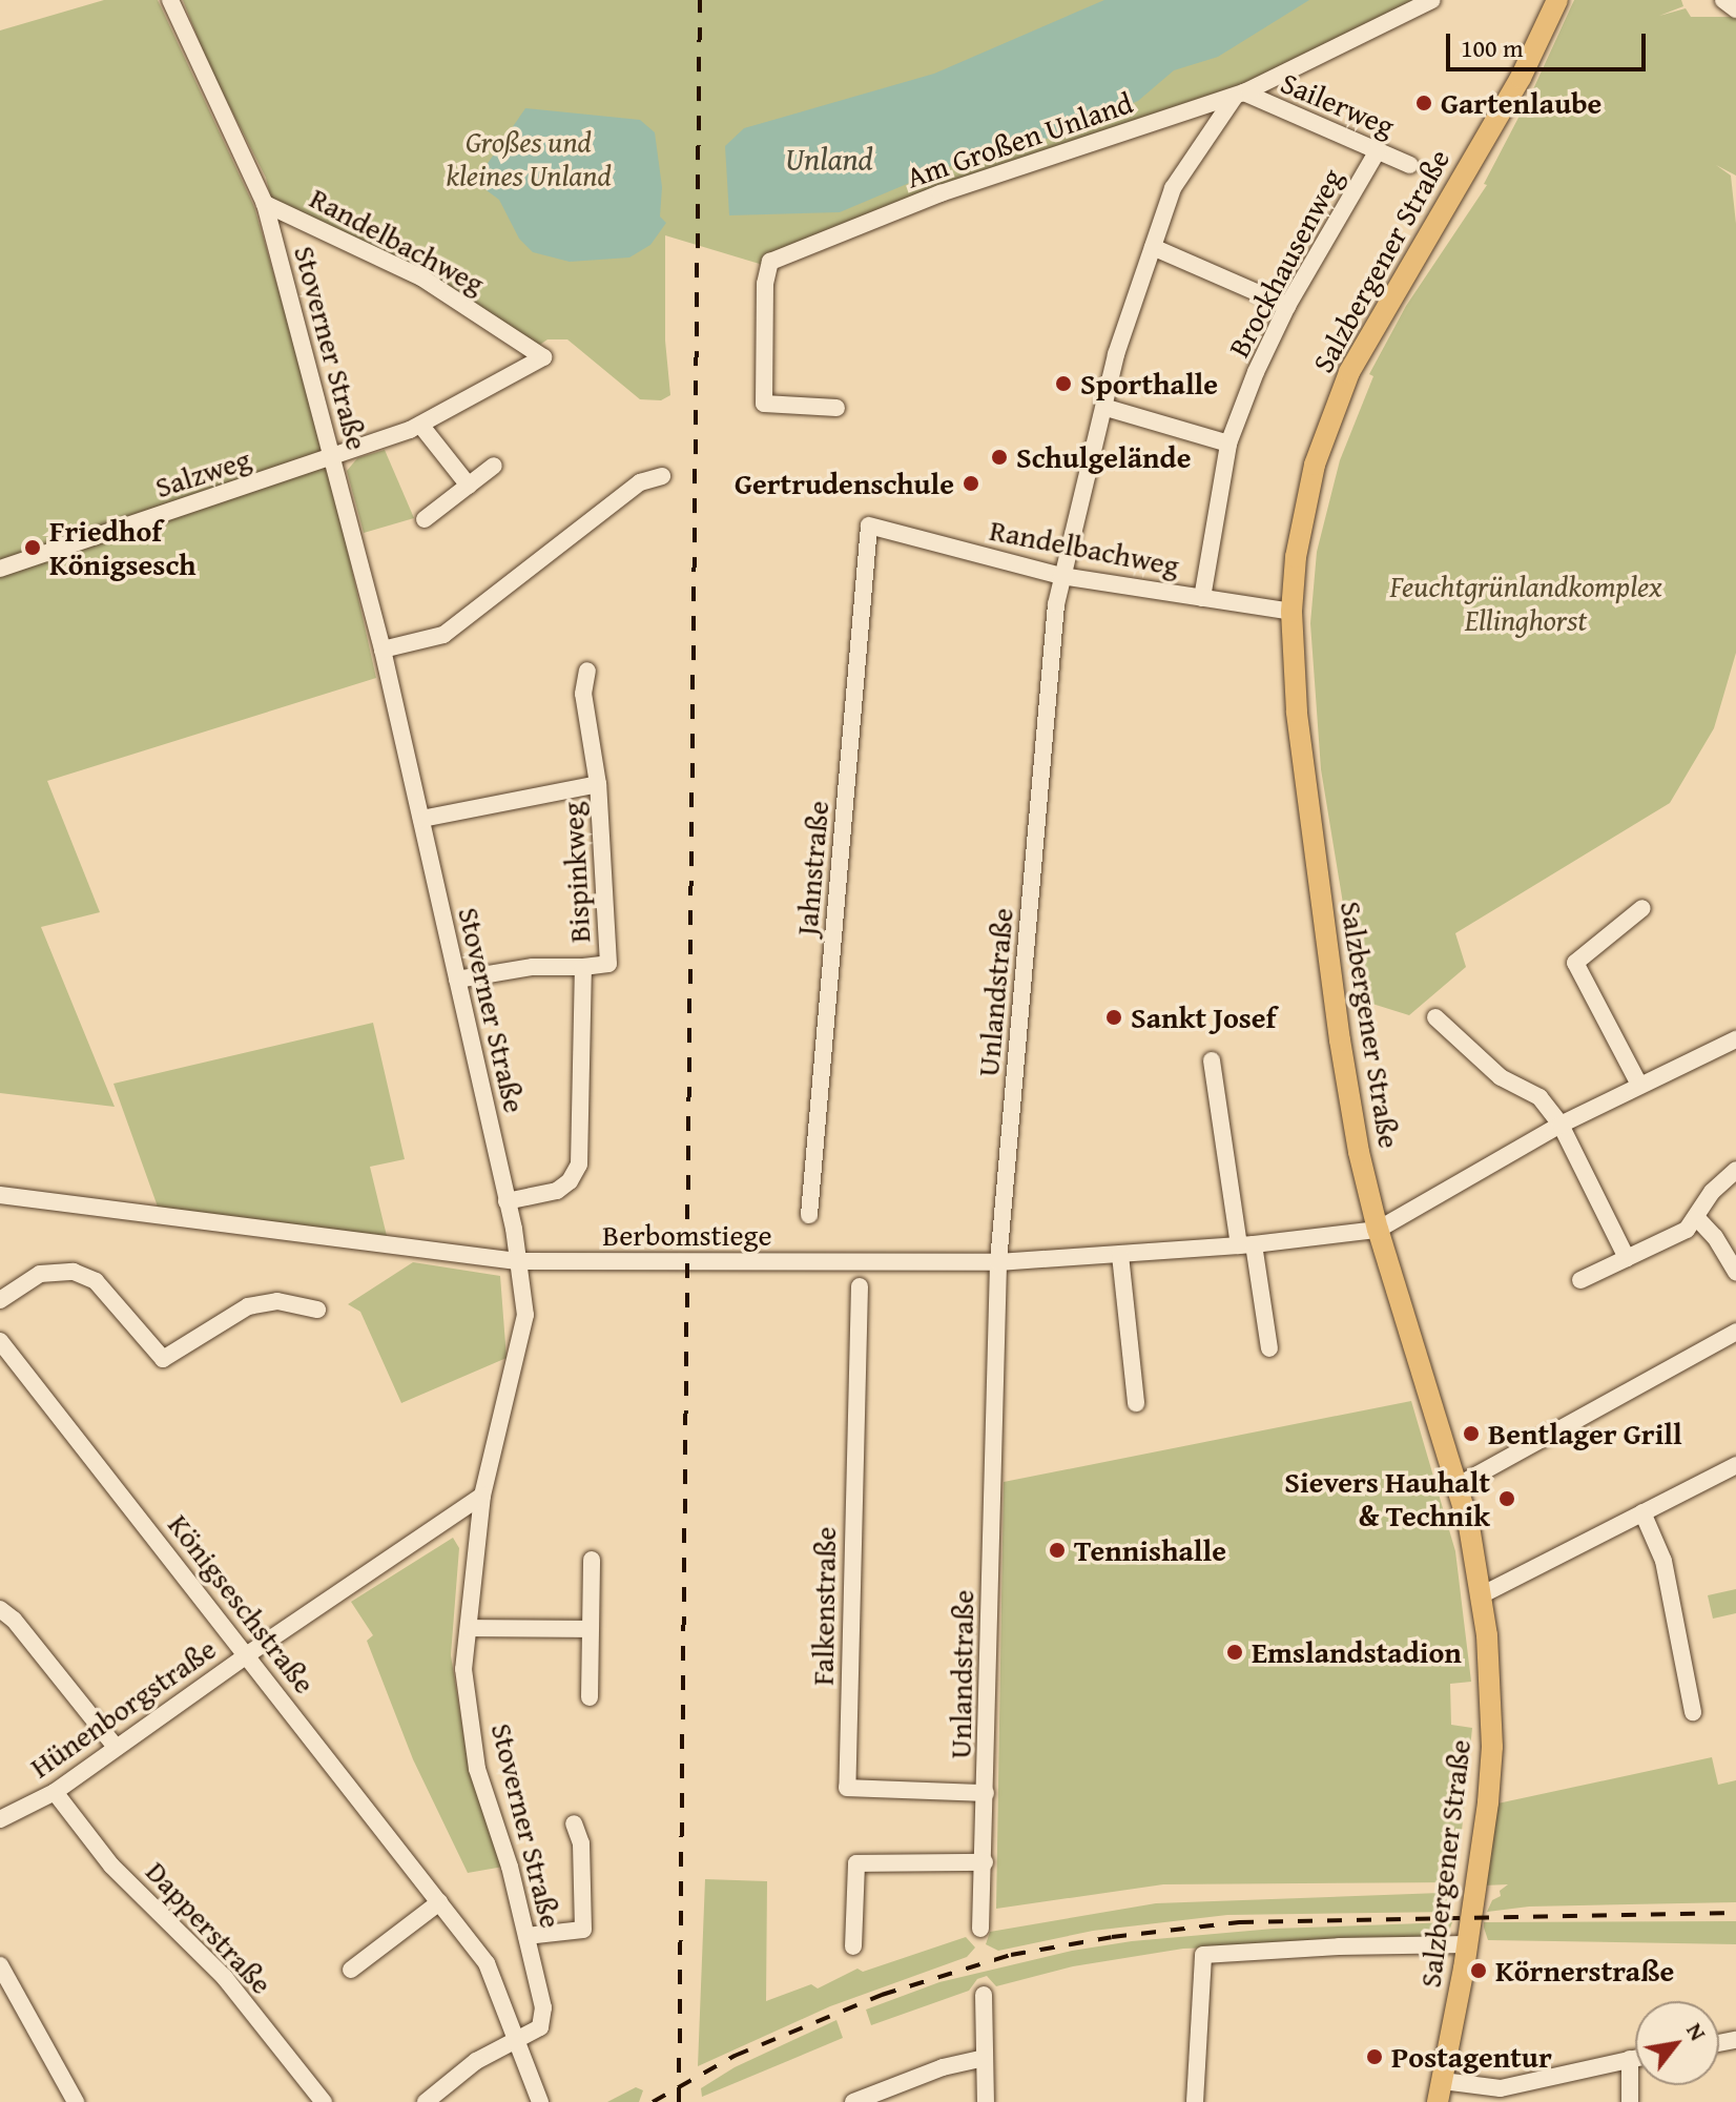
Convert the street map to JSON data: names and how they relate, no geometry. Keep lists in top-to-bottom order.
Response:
{
  "streets": {
    "main road": ["Salzbergener Straße"],
    "street": [
      "Sailerweg",
      "Am Großen Unland",
      "Randelbachweg",
      "Brockhausenweg",
      "Stoverner Straße",
      "Salzweg",
      "Jahnstraße",
      "Bispinkweg",
      "Unlandstraße",
      "Berbomstiege",
      "Königseschstraße",
      "Falkenstraße",
      "Hünenborgstraße",
      "Dapperstraße"
    ]
  },
  "crossings": [
    ["Sailerweg", "Am Großen Unland"],
    ["Sailerweg", "Brockhausenweg"],
    ["Sailerweg", "Unlandstraße"],
    ["Am Großen Unland", "Unlandstraße"],
    ["Randelbachweg", "Salzbergener Straße"],
    ["Randelbachweg", "Brockhausenweg"],
    ["Randelbachweg", "Stoverner Straße"],
    ["Randelbachweg", "Salzweg"],
    ["Randelbachweg", "Jahnstraße"],
    ["Randelbachweg", "Unlandstraße"],
    ["Salzbergener Straße", "Berbomstiege"],
    ["Stoverner Straße", "Salzweg"],
    ["Stoverner Straße", "Bispinkweg"],
    ["Stoverner Straße", "Berbomstiege"],
    ["Stoverner Straße", "Königseschstraße"],
    ["Stoverner Straße", "Hünenborgstraße"],
    ["Unlandstraße", "Berbomstiege"],
    ["Unlandstraße", "Falkenstraße"],
    ["Königseschstraße", "Hünenborgstraße"],
    ["Hünenborgstraße", "Dapperstraße"]
  ],
  "water": ["Unland"],
  "parks": ["Großes und kleines Unland", "Feuchtgrünlandkomplex Ellinghorst"],
  "places": [
    "Gartenlaube",
    "Sporthalle",
    "Schulgelände",
    "Gertrudenschule",
    "Friedhof Königsesch",
    "Sankt Josef",
    "Bentlager Grill",
    "Sievers Hauhalt & Technik",
    "Tennishalle",
    "Emslandstadion",
    "Körnerstraße",
    "Postagentur"
  ],
  "scale_bar": "100 m",
  "north": "top right"
}
